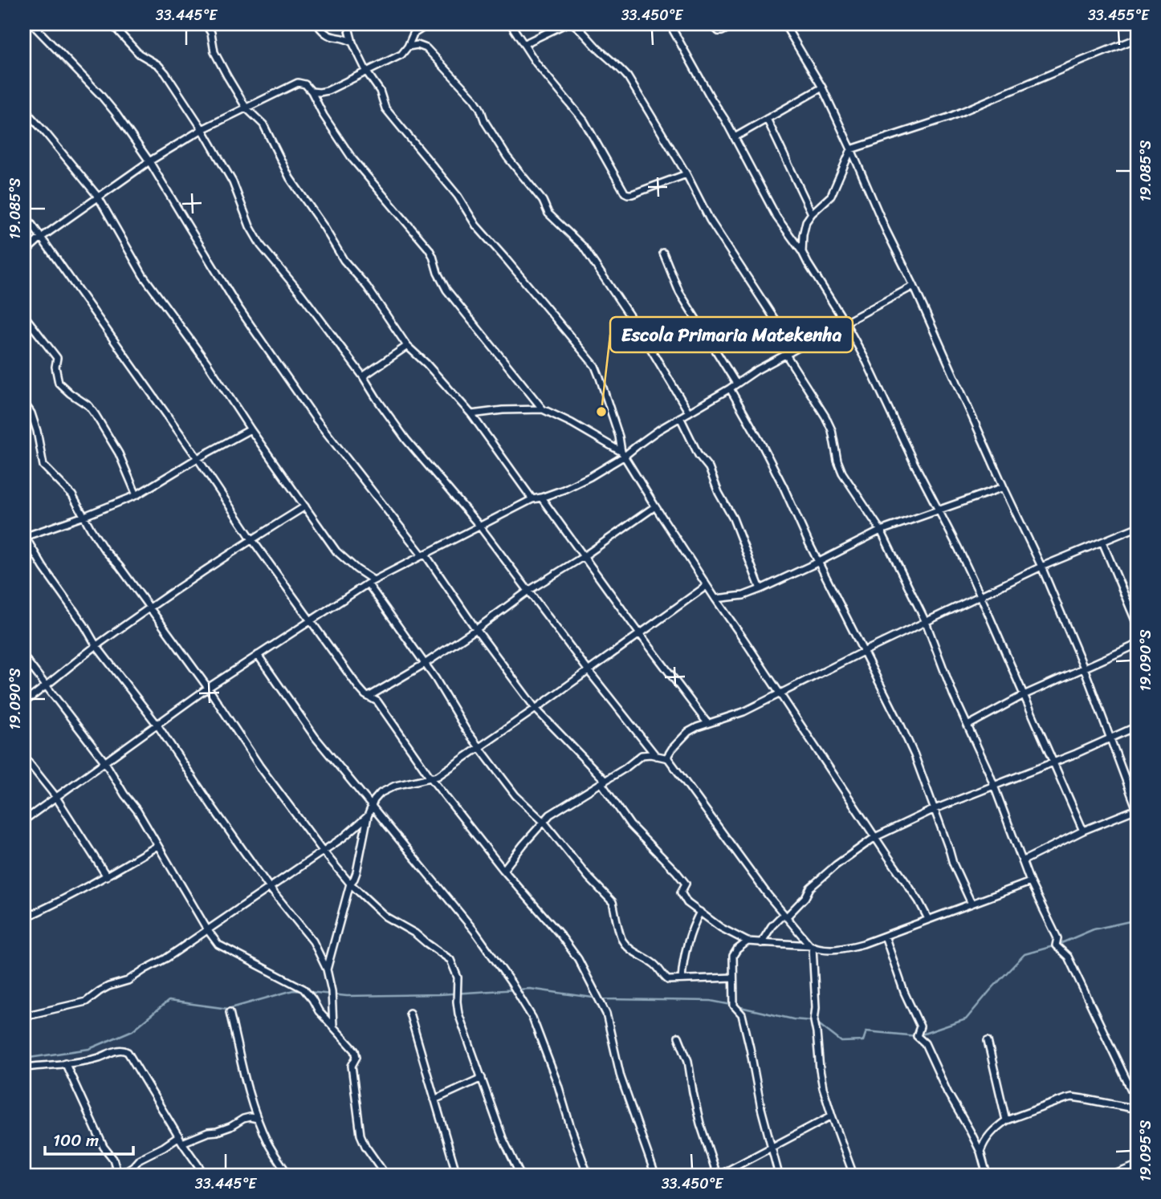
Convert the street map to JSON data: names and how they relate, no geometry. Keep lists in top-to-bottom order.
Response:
{
  "places": ["Escola Primaria Matekenha"],
  "scale_bar": "100 m",
  "coordinates": [
    "33.445°E",
    "33.450°E",
    "33.455°E",
    "19.085°S",
    "19.090°S",
    "19.095°S"
  ]
}
